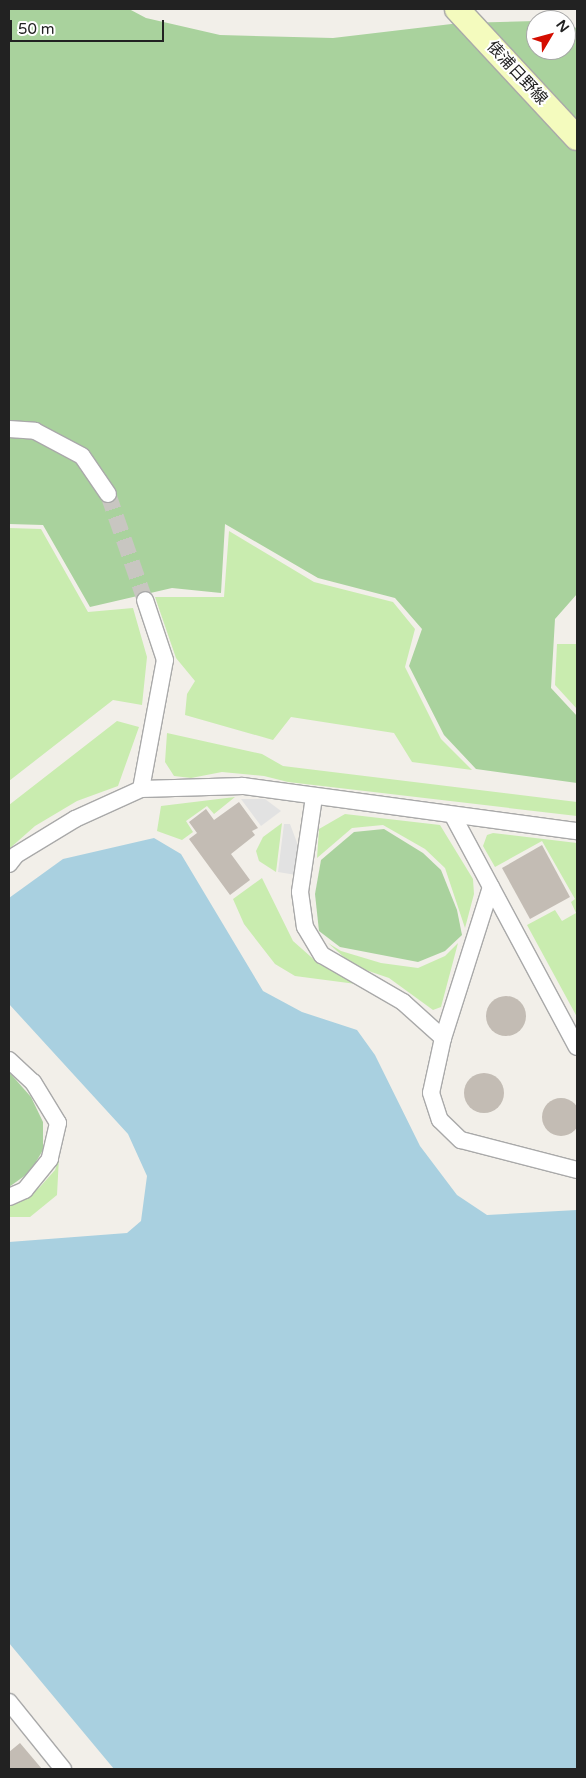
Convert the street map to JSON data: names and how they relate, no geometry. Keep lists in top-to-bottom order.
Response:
{
  "streets": {
    "main road": ["俵浦日野線"]
  },
  "scale_bar": "50 m",
  "north": "top right"
}
